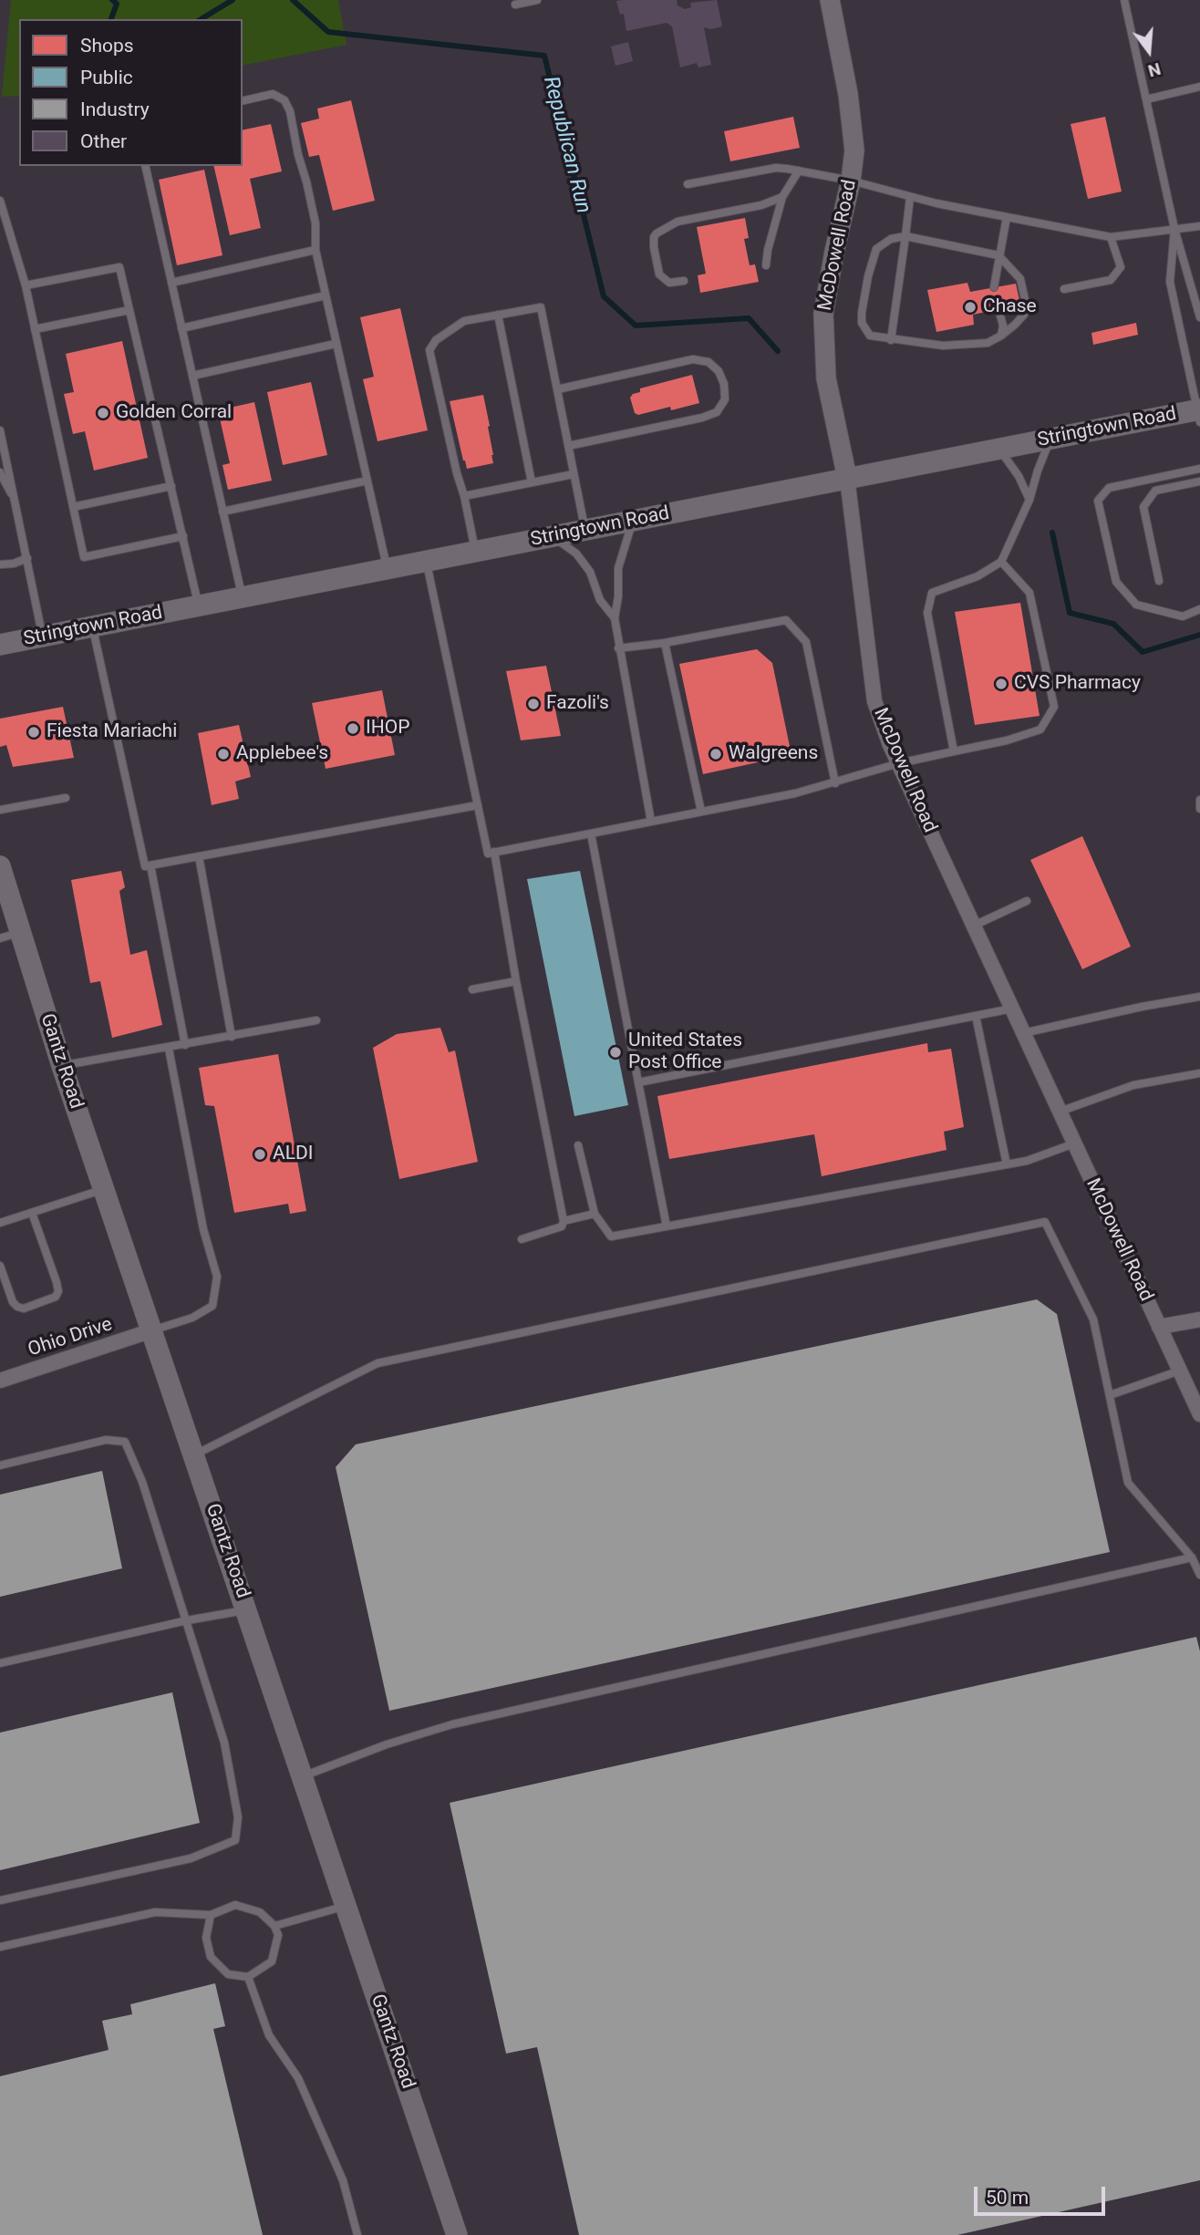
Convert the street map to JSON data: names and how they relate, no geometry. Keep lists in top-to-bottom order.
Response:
{
  "streets": {
    "main road": ["Stringtown Road", "Gantz Road"],
    "street": ["McDowell Road", "Ohio Drive"]
  },
  "crossings": [
    ["McDowell Road", "Stringtown Road"],
    ["Gantz Road", "Ohio Drive"]
  ],
  "water": ["Republican Run"],
  "places": [
    "Chase",
    "Golden Corral",
    "CVS Pharmacy",
    "Fazoli's",
    "IHOP",
    "Fiesta Mariachi",
    "Applebee's",
    "Walgreens",
    "United States Post Office",
    "ALDI"
  ],
  "legend": [
    "Shops",
    "Public",
    "Industry",
    "Other"
  ],
  "scale_bar": "50 m",
  "north": "bottom"
}
